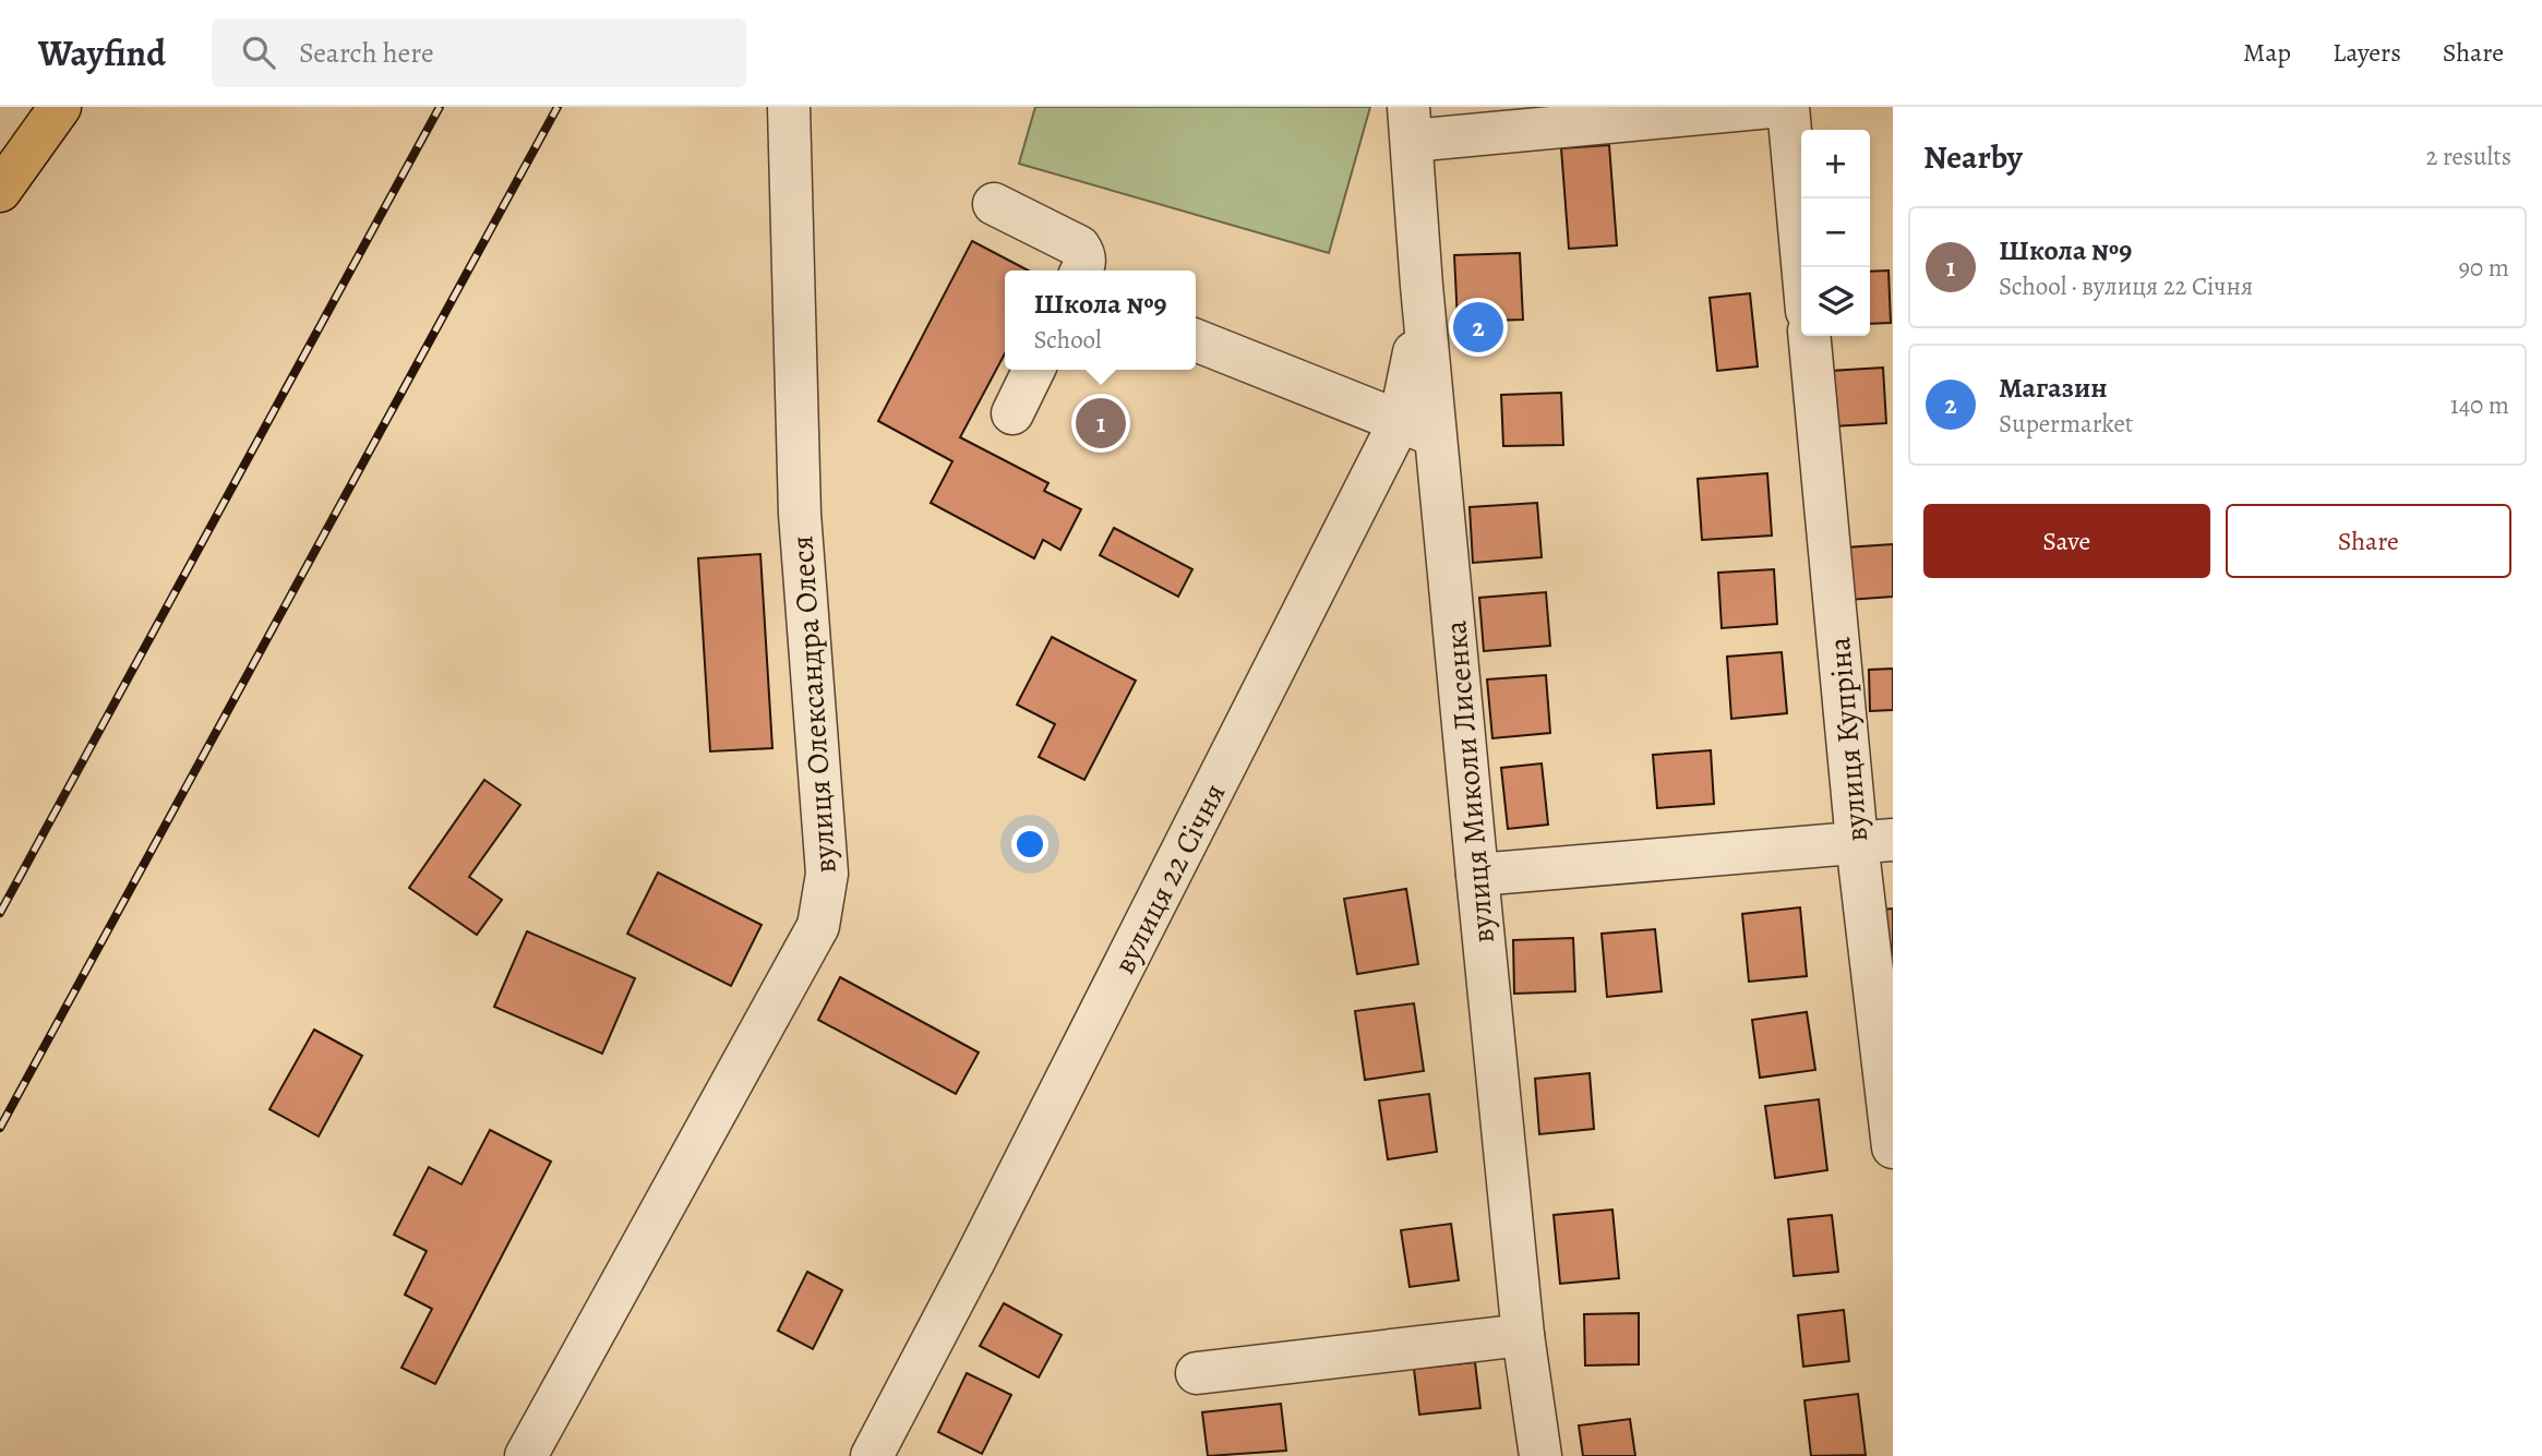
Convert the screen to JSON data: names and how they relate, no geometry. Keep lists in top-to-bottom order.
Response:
{
  "streets": {
    "street": [
      "вулиця Олександра Олеся",
      "вулиця Купріна",
      "вулиця Миколи Лисенка",
      "вулиця 22 Січня"
    ]
  },
  "crossings": [
    ["вулиця Миколи Лисенка", "вулиця 22 Січня"]
  ],
  "page": {
    "header": "Wayfind",
    "search": "Search here",
    "nav": ["Map", "Layers", "Share"],
    "heading": ["Nearby", "2 results"],
    "map_buttons": ["+", "−"],
    "list": [
      {
        "mark": "1",
        "name": "Школа №9",
        "note": "School · вулиця 22 Січня",
        "value": "90 m"
      },
      {
        "mark": "2",
        "name": "Магазин",
        "note": "Supermarket",
        "value": "140 m"
      }
    ],
    "popup": ["Школа №9", "School"],
    "pins": ["2", "1"],
    "buttons": ["Save", "Share"]
  }
}
